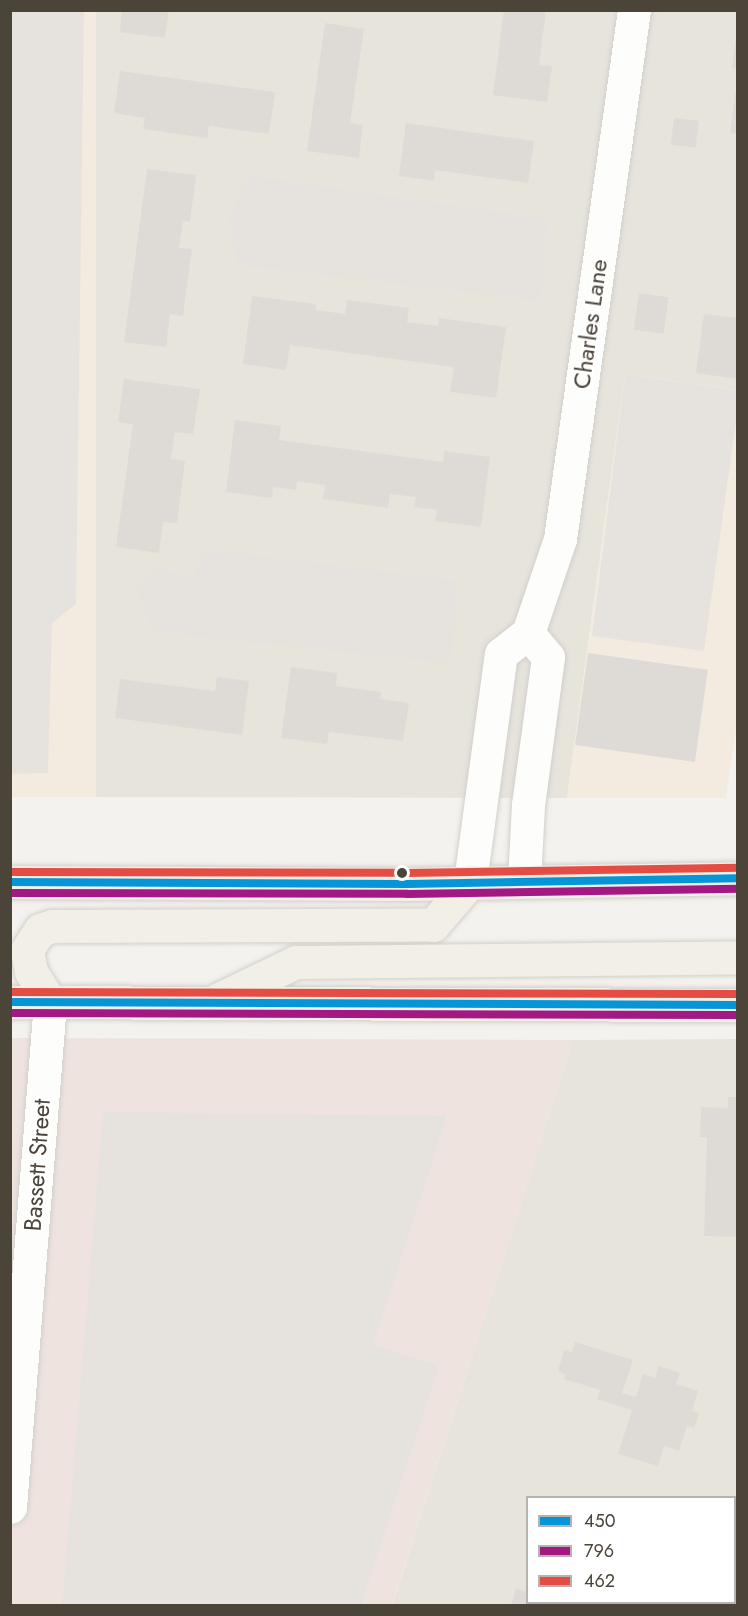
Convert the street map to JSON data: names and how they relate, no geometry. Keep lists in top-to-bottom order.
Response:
{
  "streets": {
    "street": ["Charles Lane", "Bassett Street"]
  },
  "lines": ["transit line 462", "transit line 450", "transit line 796"],
  "legend": ["450", "796", "462"]
}
